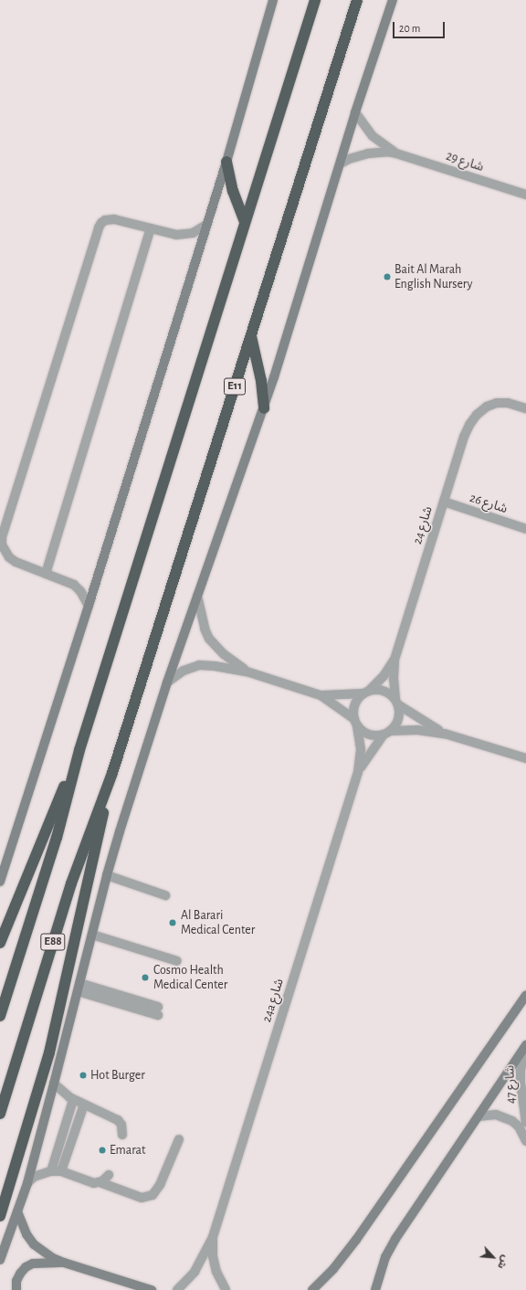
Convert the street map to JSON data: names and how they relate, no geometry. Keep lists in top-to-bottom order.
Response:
{
  "streets": {
    "highway": ["E11", "E88"],
    "street": [
      "شارع 29",
      "شارع 26",
      "شارع 24",
      "24a شارع",
      "شارع 47"
    ]
  },
  "crossings": [
    ["E11", "E88"],
    ["شارع 26", "شارع 24"],
    ["شارع 24", "24a شارع"]
  ],
  "places": [
    "Bait Al Marah English Nursery",
    "Al Barari Medical Center",
    "Cosmo Health Medical Center",
    "Hot Burger",
    "Emarat"
  ],
  "scale_bar": "20 m",
  "north": "bottom right"
}
